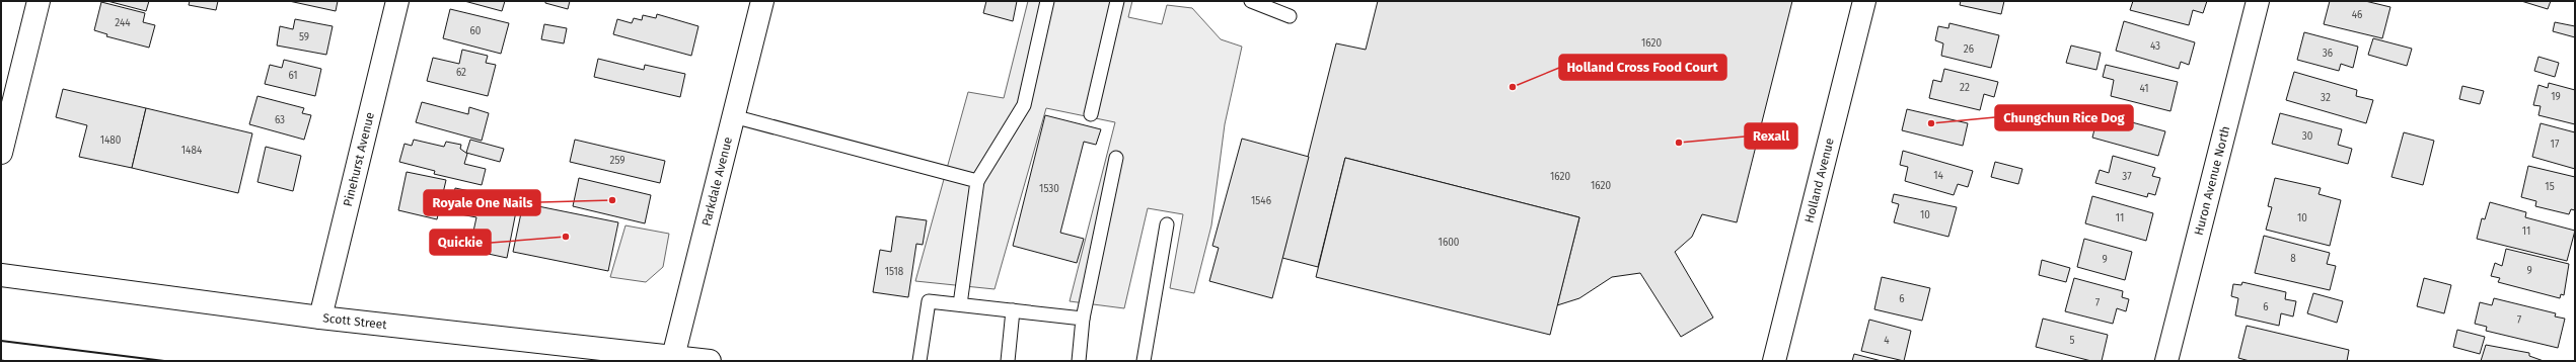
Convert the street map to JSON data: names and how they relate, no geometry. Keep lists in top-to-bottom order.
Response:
{
  "streets": {
    "street": [
      "Pinehurst Avenue",
      "Parkdale Avenue",
      "Holland Avenue",
      "Huron Avenue North",
      "Scott Street"
    ]
  },
  "crossings": [
    ["Pinehurst Avenue", "Scott Street"],
    ["Parkdale Avenue", "Scott Street"]
  ],
  "places": [
    "Holland Cross Food Court",
    "Chungchun Rice Dog",
    "Rexall",
    "Royale One Nails",
    "Quickie"
  ],
  "house_numbers": [
    "46",
    "244",
    "60",
    "59",
    "1620",
    "43",
    "26",
    "36",
    "62",
    "61",
    "22",
    "41",
    "19",
    "32",
    "63",
    "30",
    "1480",
    "17",
    "1484",
    "259",
    "14",
    "1620",
    "37",
    "1620",
    "15",
    "1530",
    "1546",
    "10",
    "11",
    "10",
    "11",
    "1600",
    "8",
    "9",
    "9",
    "1518",
    "6",
    "7",
    "6",
    "7",
    "4",
    "5"
  ]
}
